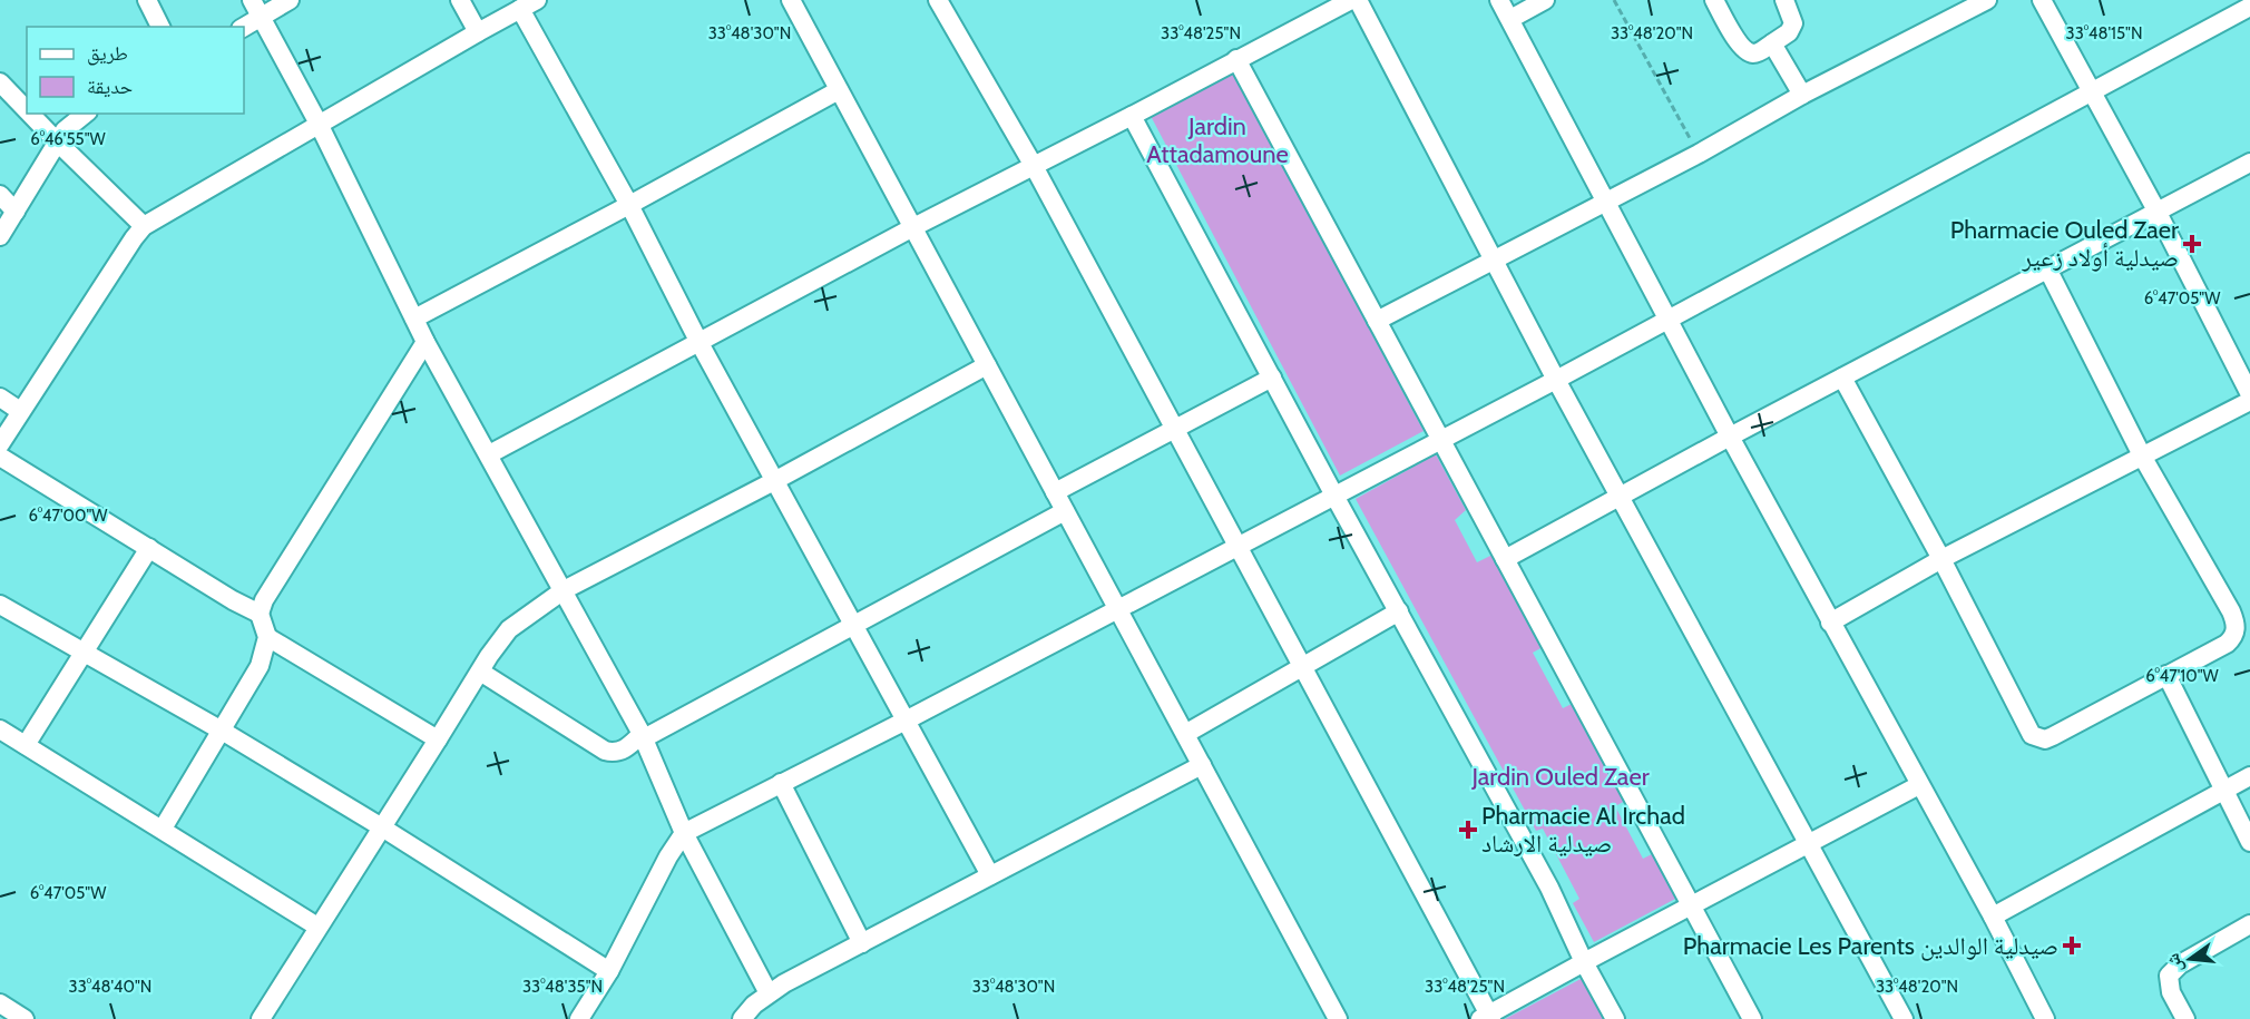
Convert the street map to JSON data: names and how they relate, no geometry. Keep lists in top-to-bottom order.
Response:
{
  "parks": ["Jardin Attadamoune", "Jardin Ouled Zaer"],
  "places": {
    "health": ["Pharmacie Ouled Zaer صيدلية أولاد زعير", "Pharmacie Al Irchad صيدلية الارشاد", "Pharmacie Les Parents صيدلية الوالدين"]
  },
  "legend": ["طريق", "حديقة"],
  "north": "left",
  "coordinates": [
    "33°48'30\"N",
    "33°48'25\"N",
    "33°48'20\"N",
    "33°48'15\"N",
    "6°46'55\"W",
    "6°47'05\"W",
    "6°47'00\"W",
    "6°47'10\"W",
    "33°48'40\"N",
    "33°48'35\"N"
  ]
}
